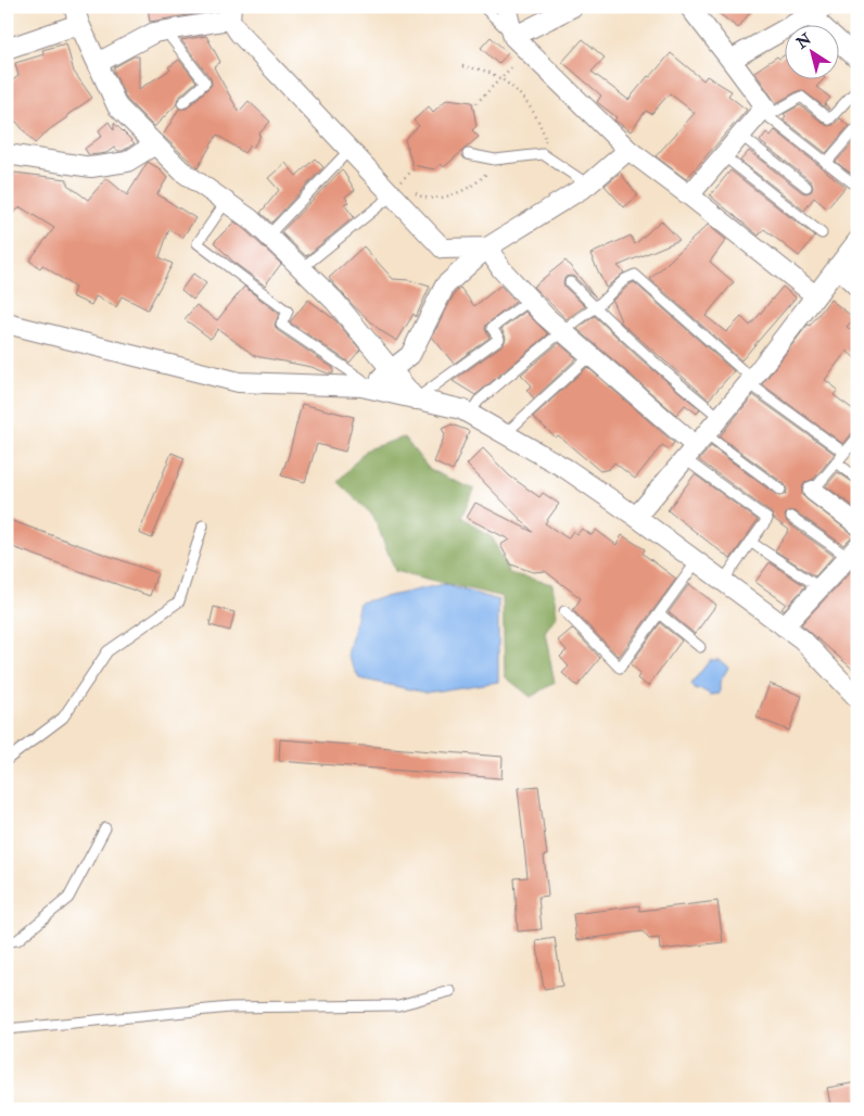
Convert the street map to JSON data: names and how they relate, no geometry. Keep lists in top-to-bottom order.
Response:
{
  "north": "top left"
}
